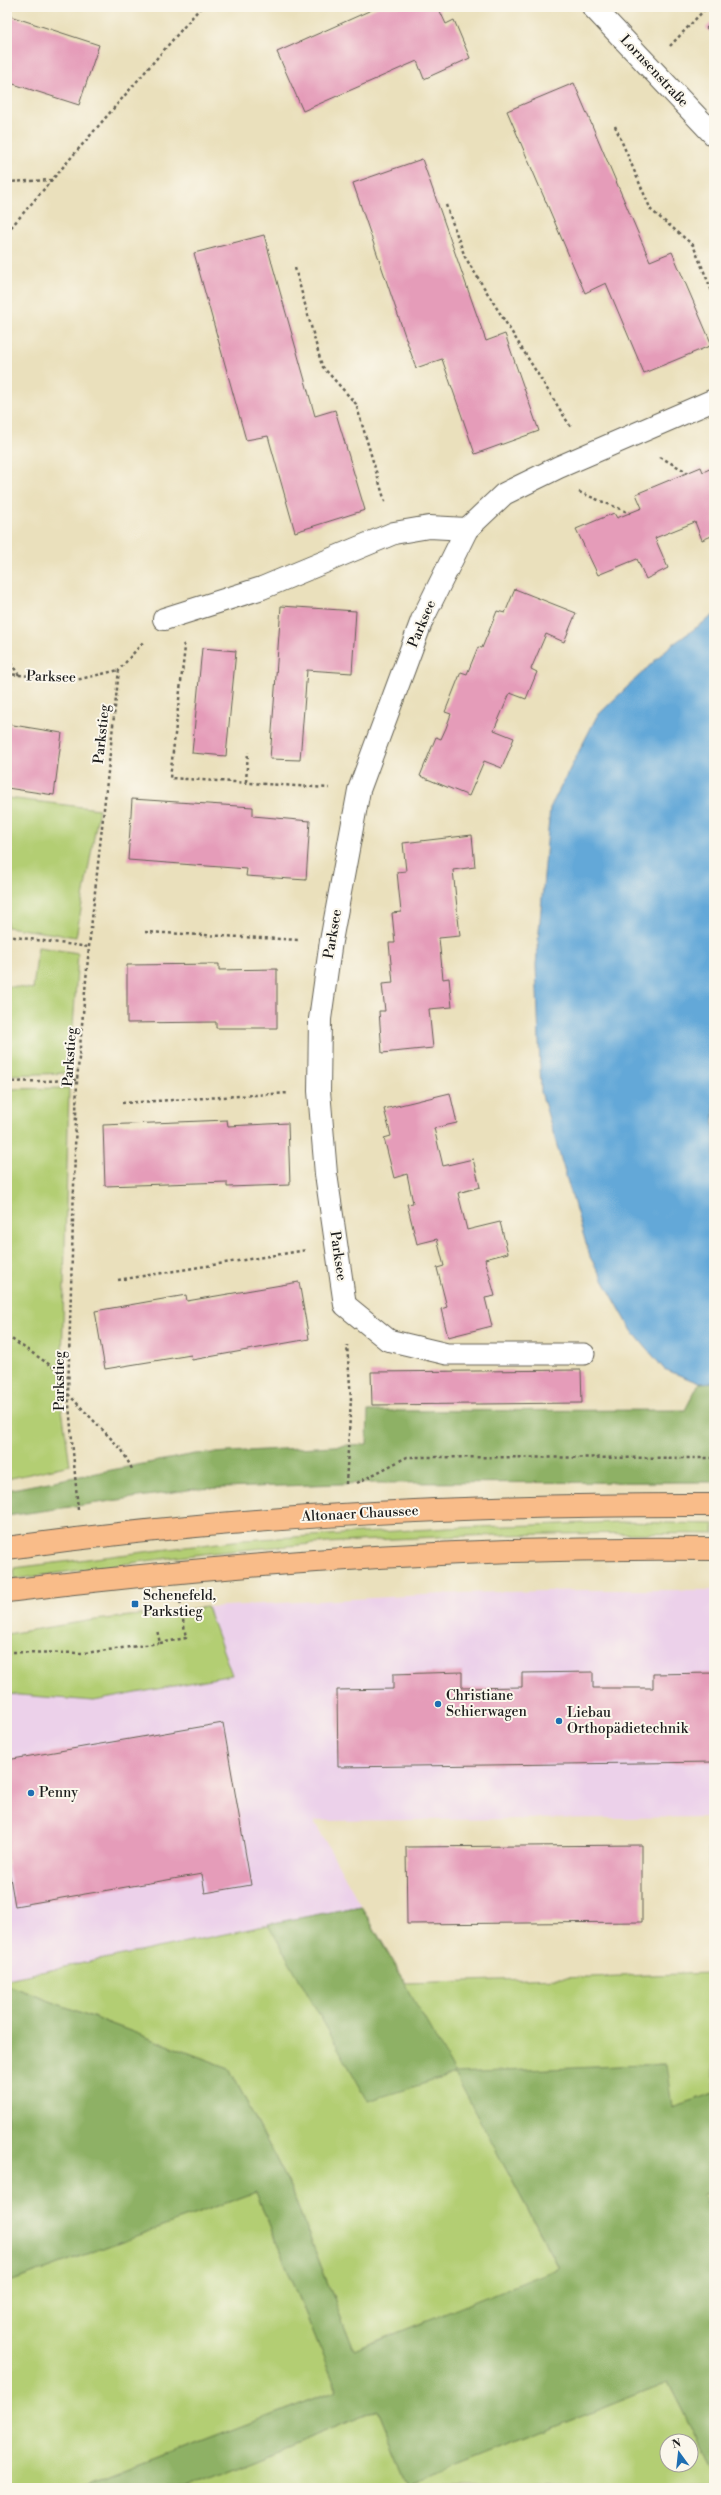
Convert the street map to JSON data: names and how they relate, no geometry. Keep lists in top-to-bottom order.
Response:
{
  "streets": {
    "main road": ["Altonaer Chaussee"],
    "street": ["Lornsenstraße", "Parksee"],
    "path": ["Parkstieg"]
  },
  "crossings": [
    ["Parksee", "Parkstieg"]
  ],
  "places": {
    "transit": ["Schenefeld, Parkstieg"],
    "other": ["Christiane Schierwagen", "Liebau Orthopädietechnik", "Penny"]
  },
  "north": "top"
}
